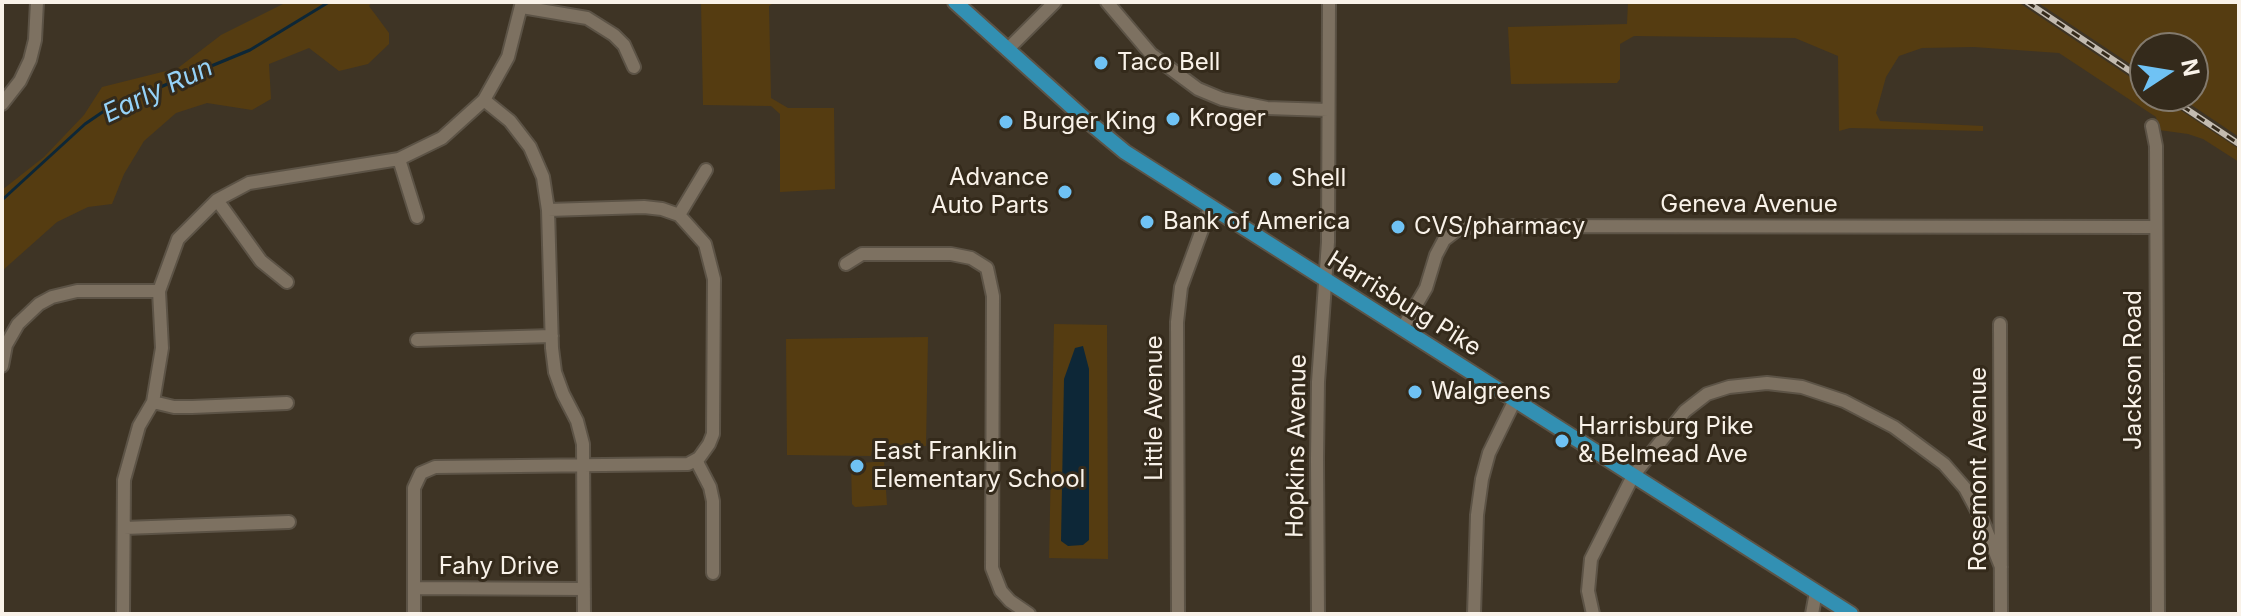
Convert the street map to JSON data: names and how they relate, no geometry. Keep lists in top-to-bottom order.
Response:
{
  "streets": {
    "main road": ["Harrisburg Pike"],
    "street": [
      "Geneva Avenue",
      "Jackson Road",
      "Little Avenue",
      "Hopkins Avenue",
      "Rosemont Avenue",
      "Fahy Drive"
    ]
  },
  "crossings": [
    ["Geneva Avenue", "Harrisburg Pike"],
    ["Geneva Avenue", "Jackson Road"],
    ["Harrisburg Pike", "Little Avenue"],
    ["Harrisburg Pike", "Hopkins Avenue"]
  ],
  "water": ["Early Run"],
  "places": [
    "Taco Bell",
    "Kroger",
    "Burger King",
    "Shell",
    "Advance Auto Parts",
    "Bank of America",
    "CVS/pharmacy",
    "Walgreens",
    "Harrisburg Pike & Belmead Ave",
    "East Franklin Elementary School"
  ],
  "north": "right"
}
